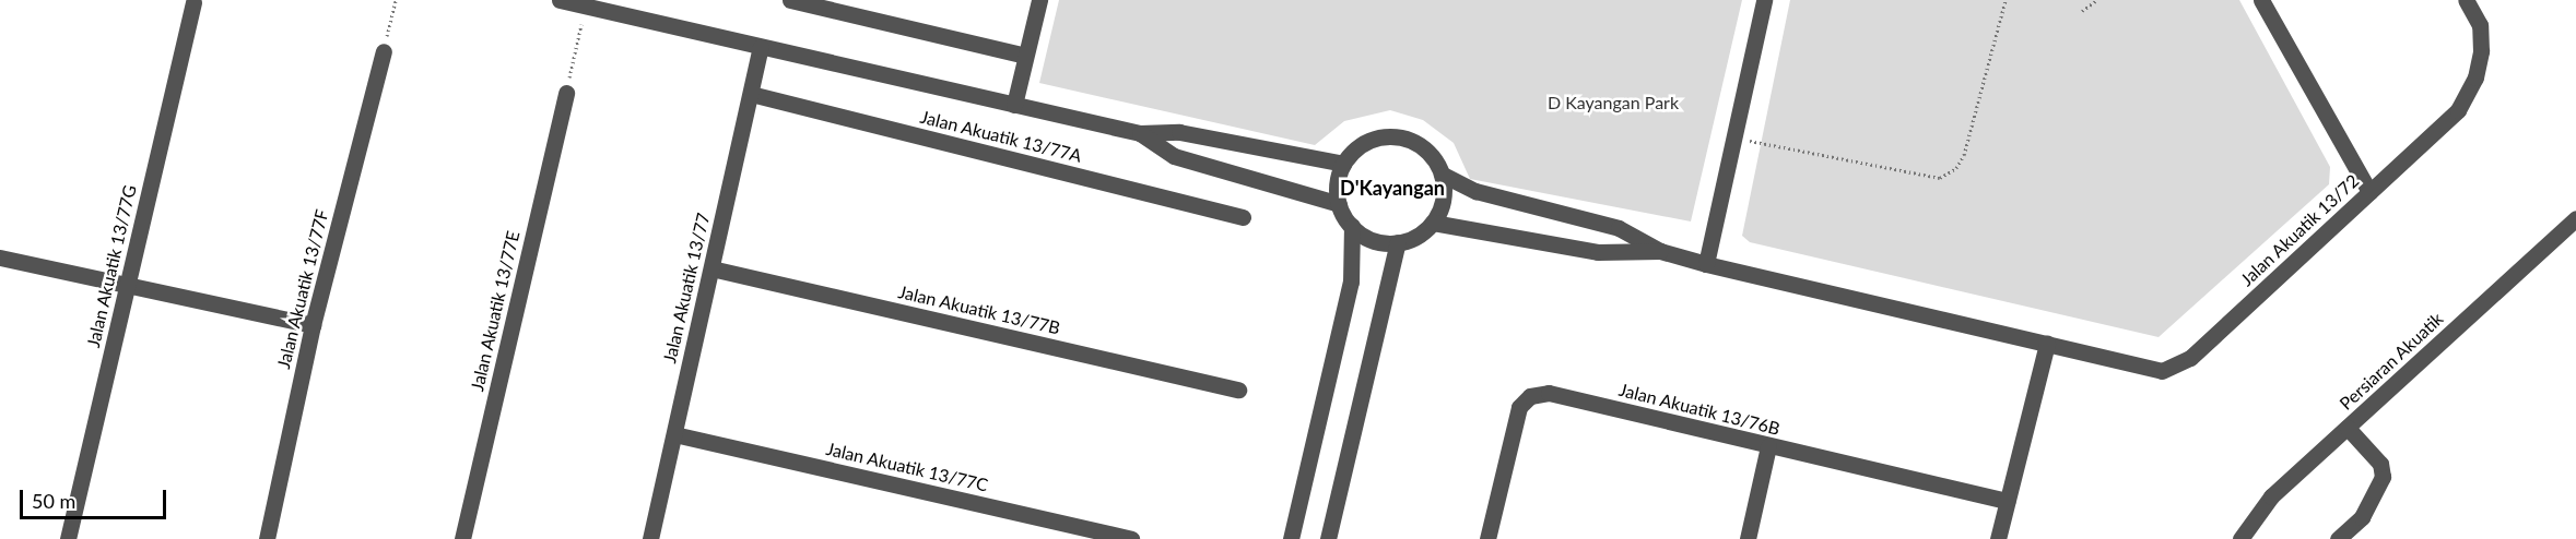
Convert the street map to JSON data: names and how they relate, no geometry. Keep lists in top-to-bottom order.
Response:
{
  "streets": {
    "street": [
      "Jalan Akuatik 13/77A",
      "Jalan Akuatik 13/72",
      "Jalan Akuatik 13/77G",
      "Jalan Akuatik 13/77",
      "Jalan Akuatik 13/77F",
      "Jalan Akuatik 13/77B",
      "Jalan Akuatik 13/77E",
      "Persiaran Akuatik",
      "Jalan Akuatik 13/76B",
      "Jalan Akuatik 13/77C"
    ]
  },
  "crossings": [
    ["Jalan Akuatik 13/77A", "Jalan Akuatik 13/77"],
    ["Jalan Akuatik 13/77", "Jalan Akuatik 13/77B"],
    ["Jalan Akuatik 13/77", "Jalan Akuatik 13/77C"]
  ],
  "districts": ["D'Kayangan"],
  "parks": ["D Kayangan Park"],
  "scale_bar": "50 m"
}
